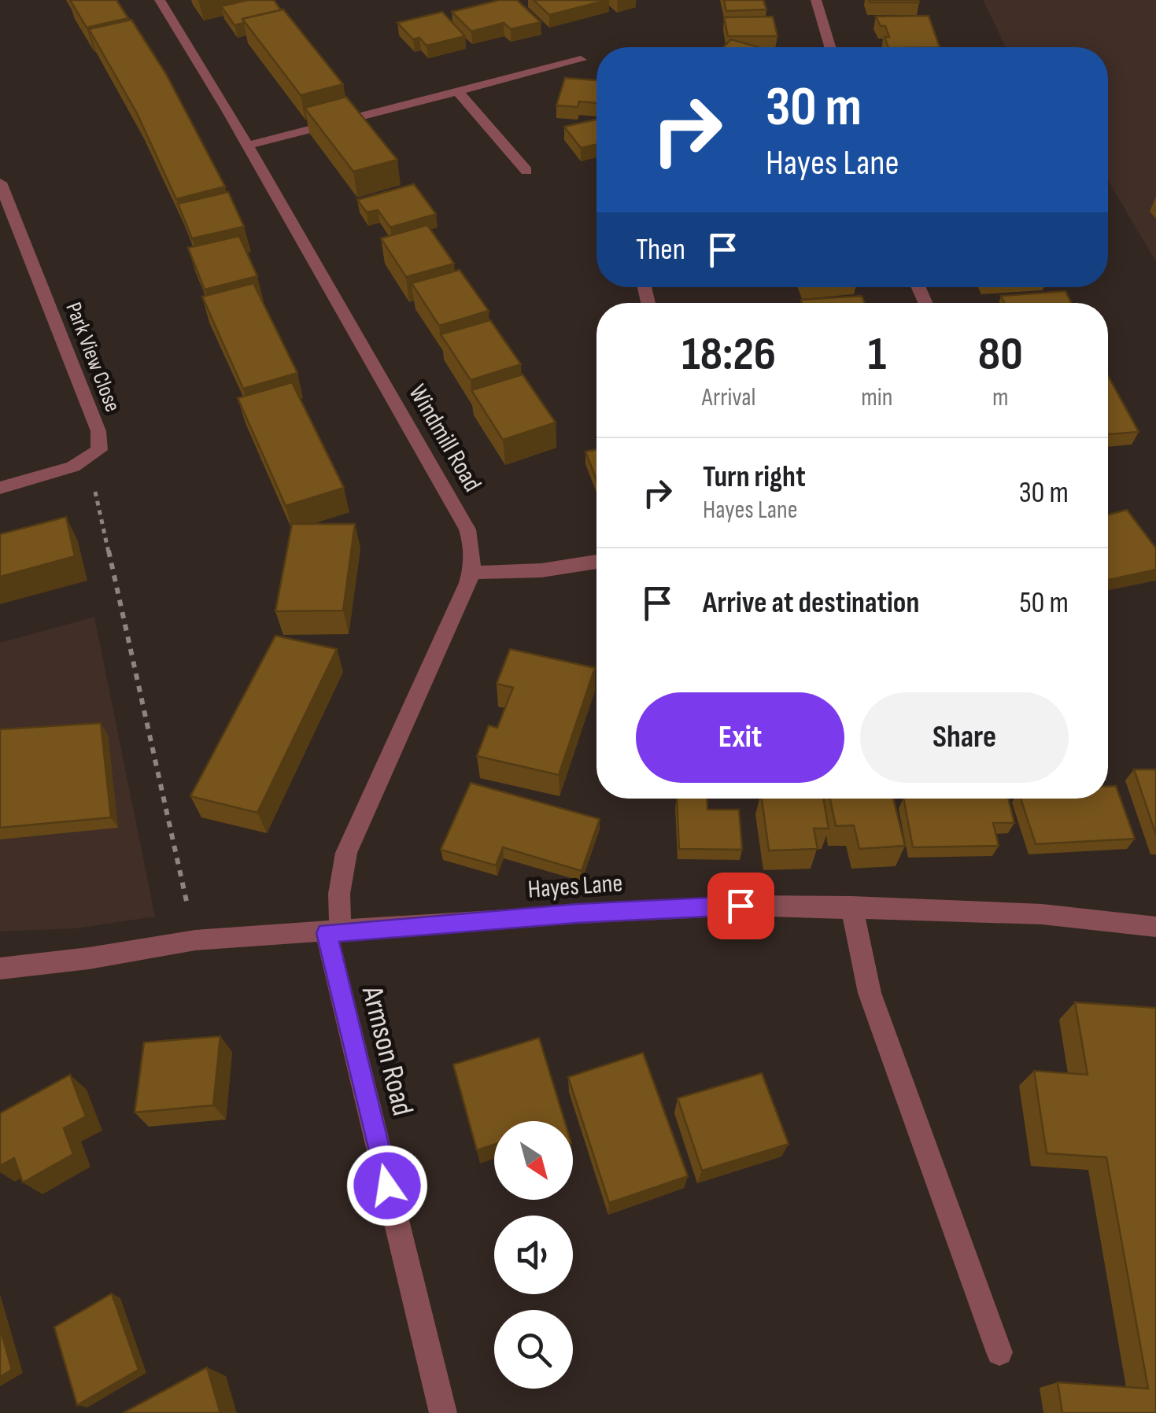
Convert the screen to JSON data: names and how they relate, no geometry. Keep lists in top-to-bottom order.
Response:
{
  "streets": {
    "street": [
      "Park View Close",
      "Windmill Road",
      "Hayes Lane",
      "Armson Road"
    ]
  },
  "crossings": [
    ["Windmill Road", "Hayes Lane"],
    ["Windmill Road", "Armson Road"],
    ["Hayes Lane", "Armson Road"]
  ],
  "north": "bottom right",
  "page": {
    "turn": ["30 m", "Hayes Lane"],
    "then": "Then",
    "eta": [
      "18:26",
      "Arrival",
      "1",
      "min",
      "80",
      "m"
    ],
    "list": [
      {
        "name": "Turn right",
        "note": "Hayes Lane",
        "value": "30 m"
      },
      {
        "name": "Arrive at destination",
        "value": "50 m"
      }
    ],
    "buttons": ["Exit", "Share"]
  }
}
